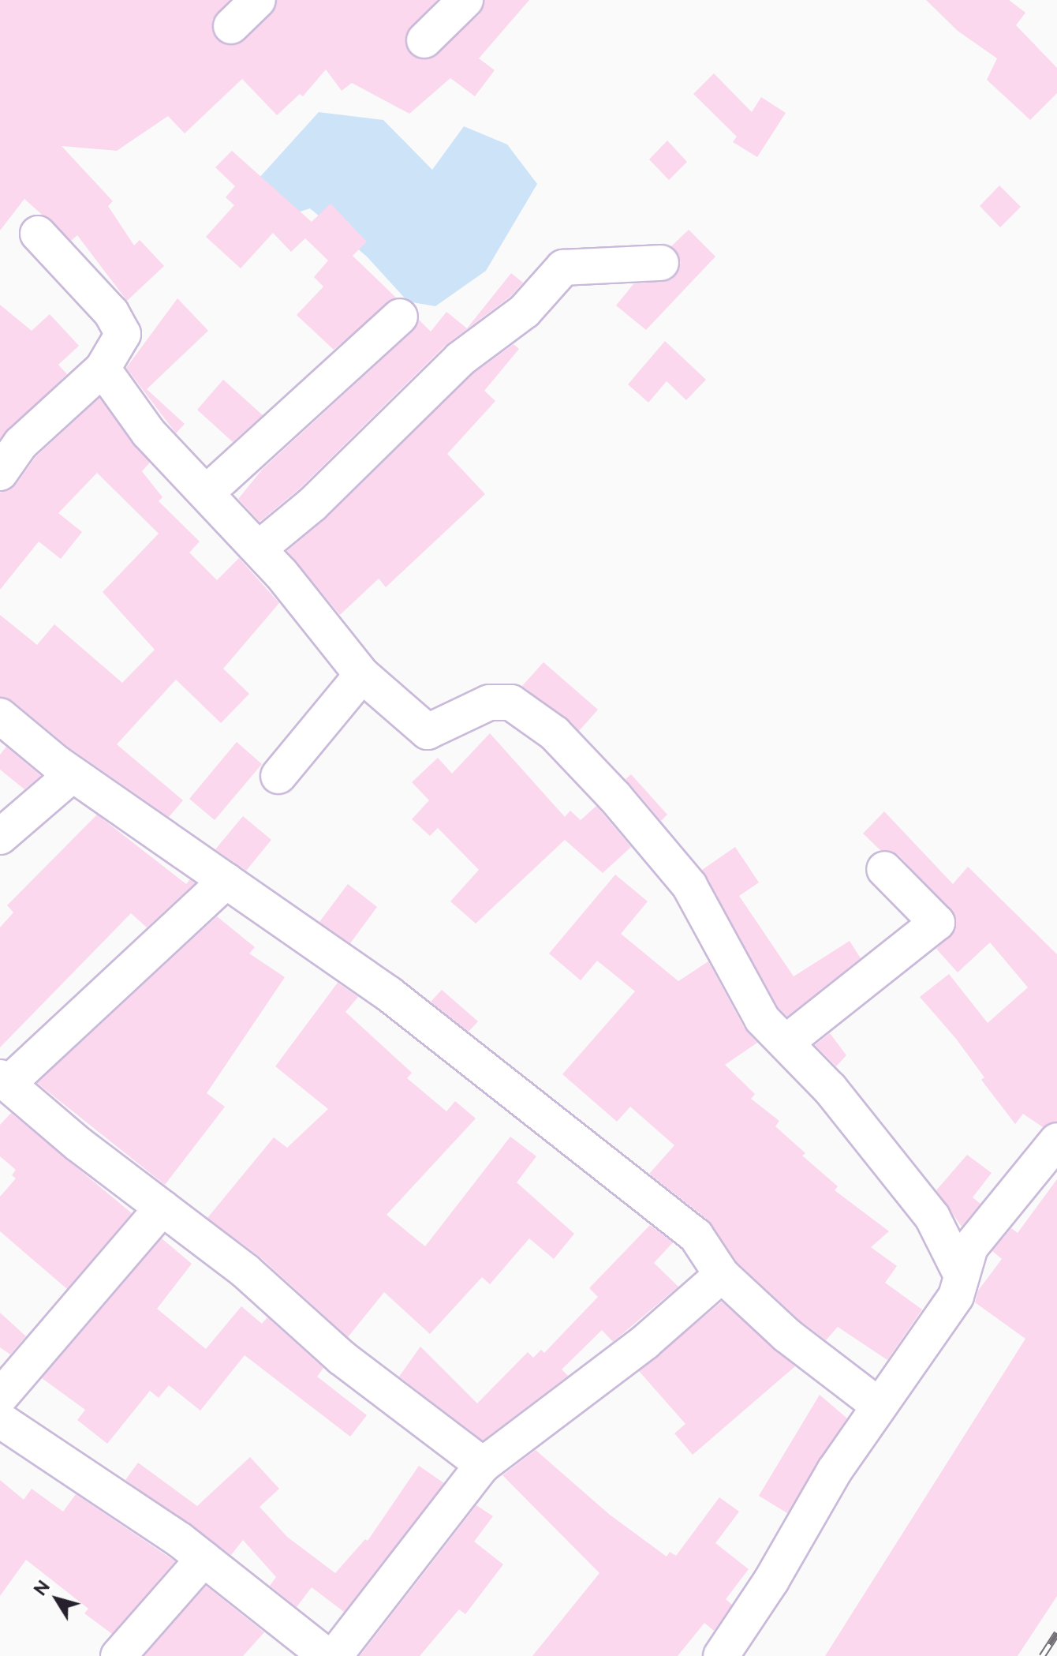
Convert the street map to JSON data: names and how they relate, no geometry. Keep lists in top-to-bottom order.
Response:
{
  "north": "top left"
}
